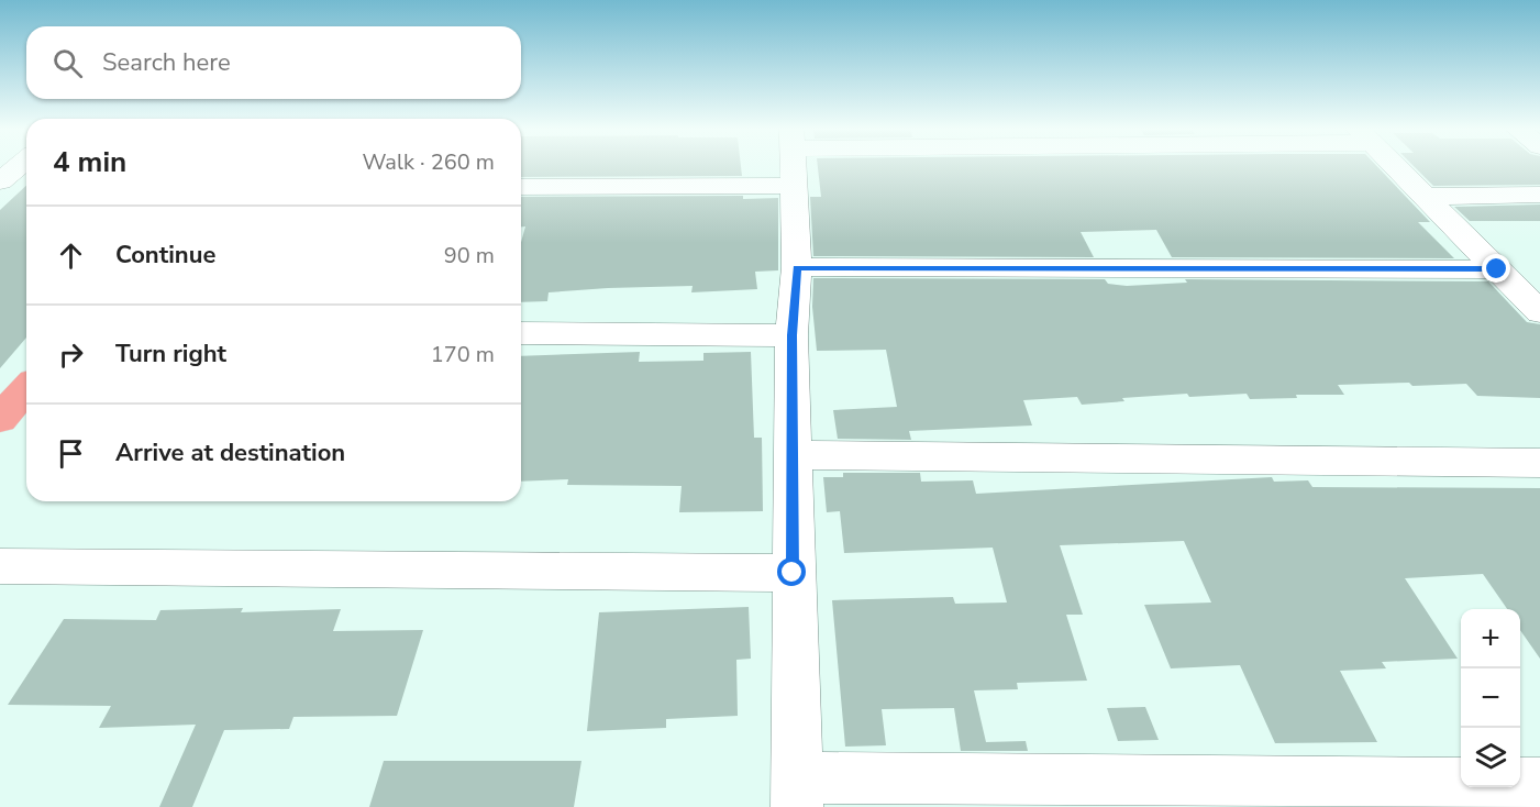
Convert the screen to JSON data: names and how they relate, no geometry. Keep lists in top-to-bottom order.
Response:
{
  "page": {
    "search": "Search here",
    "heading": ["4 min", "Walk · 260 m"],
    "list": [
      ["Continue", "90 m"],
      ["Turn right", "170 m"],
      "Arrive at destination"
    ],
    "map_buttons": ["+", "−"]
  }
}
